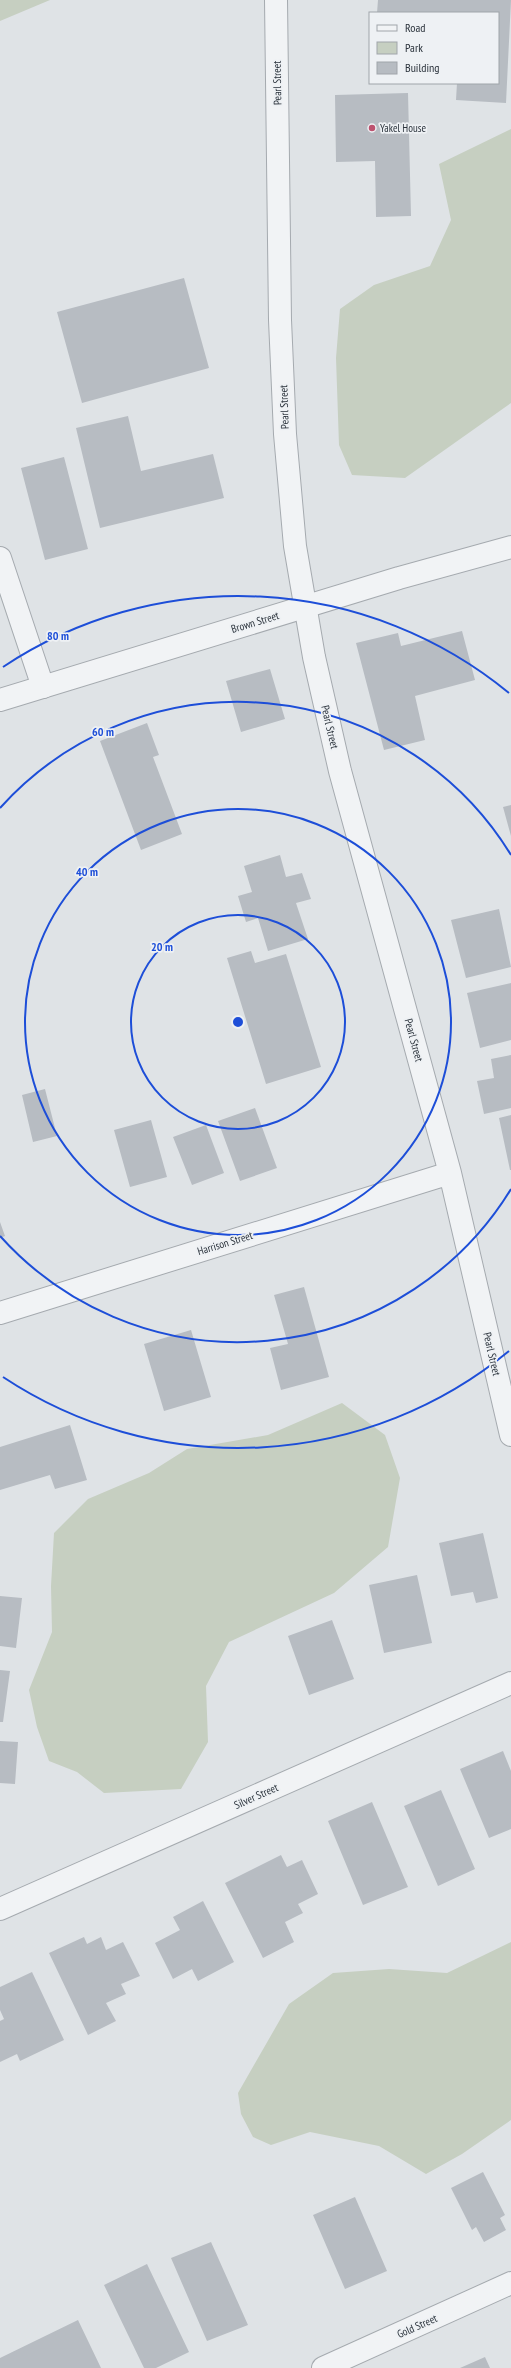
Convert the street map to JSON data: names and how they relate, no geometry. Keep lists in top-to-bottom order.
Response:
{
  "streets": {
    "street": [
      "Pearl Street",
      "Brown Street",
      "Harrison Street",
      "Silver Street",
      "Gold Street"
    ]
  },
  "crossings": [
    ["Pearl Street", "Brown Street"],
    ["Pearl Street", "Harrison Street"]
  ],
  "places": ["Yakel House"],
  "legend": ["Road", "Park", "Building"],
  "rings": [
    "80 m",
    "60 m",
    "40 m",
    "20 m"
  ]
}
